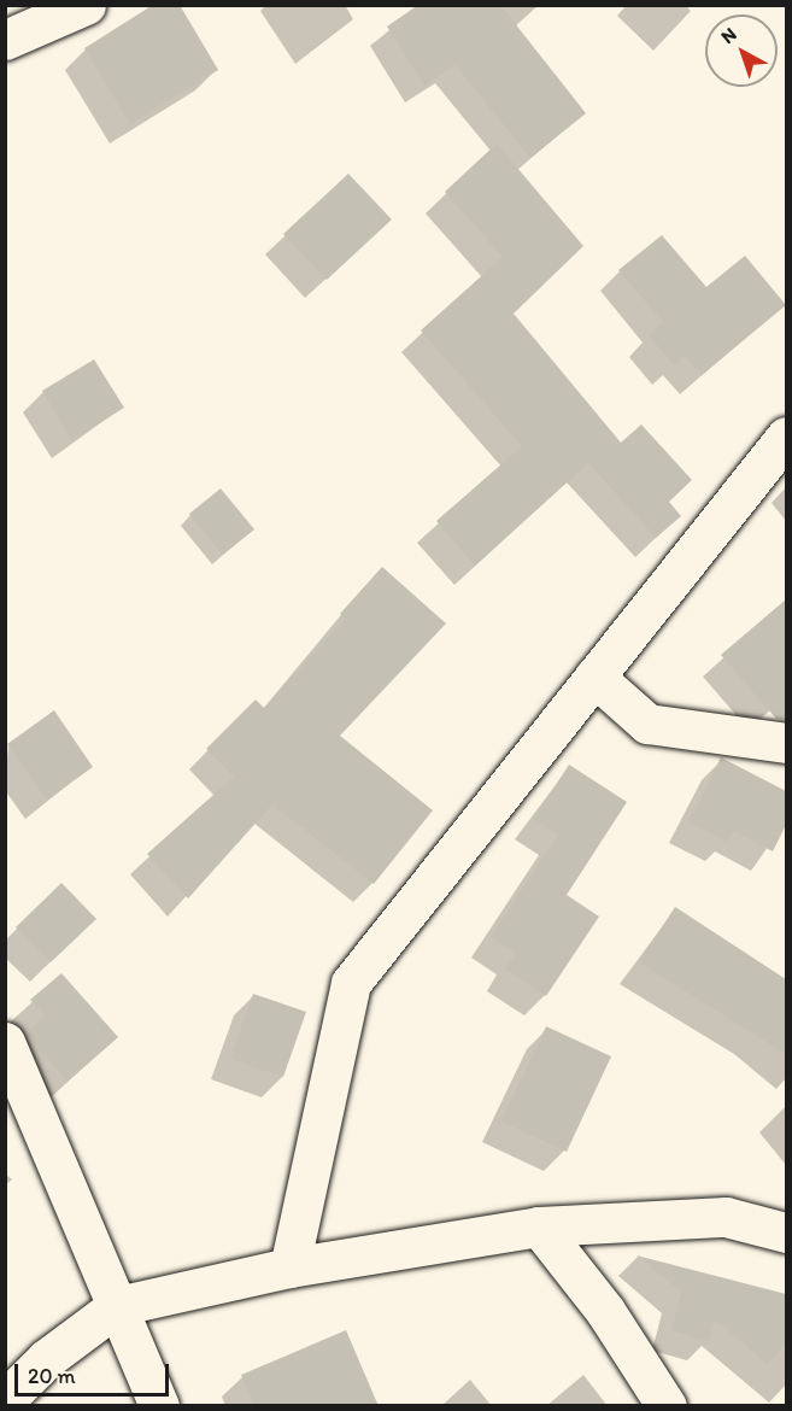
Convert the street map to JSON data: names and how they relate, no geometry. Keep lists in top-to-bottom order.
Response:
{
  "scale_bar": "20 m",
  "north": "top left"
}
